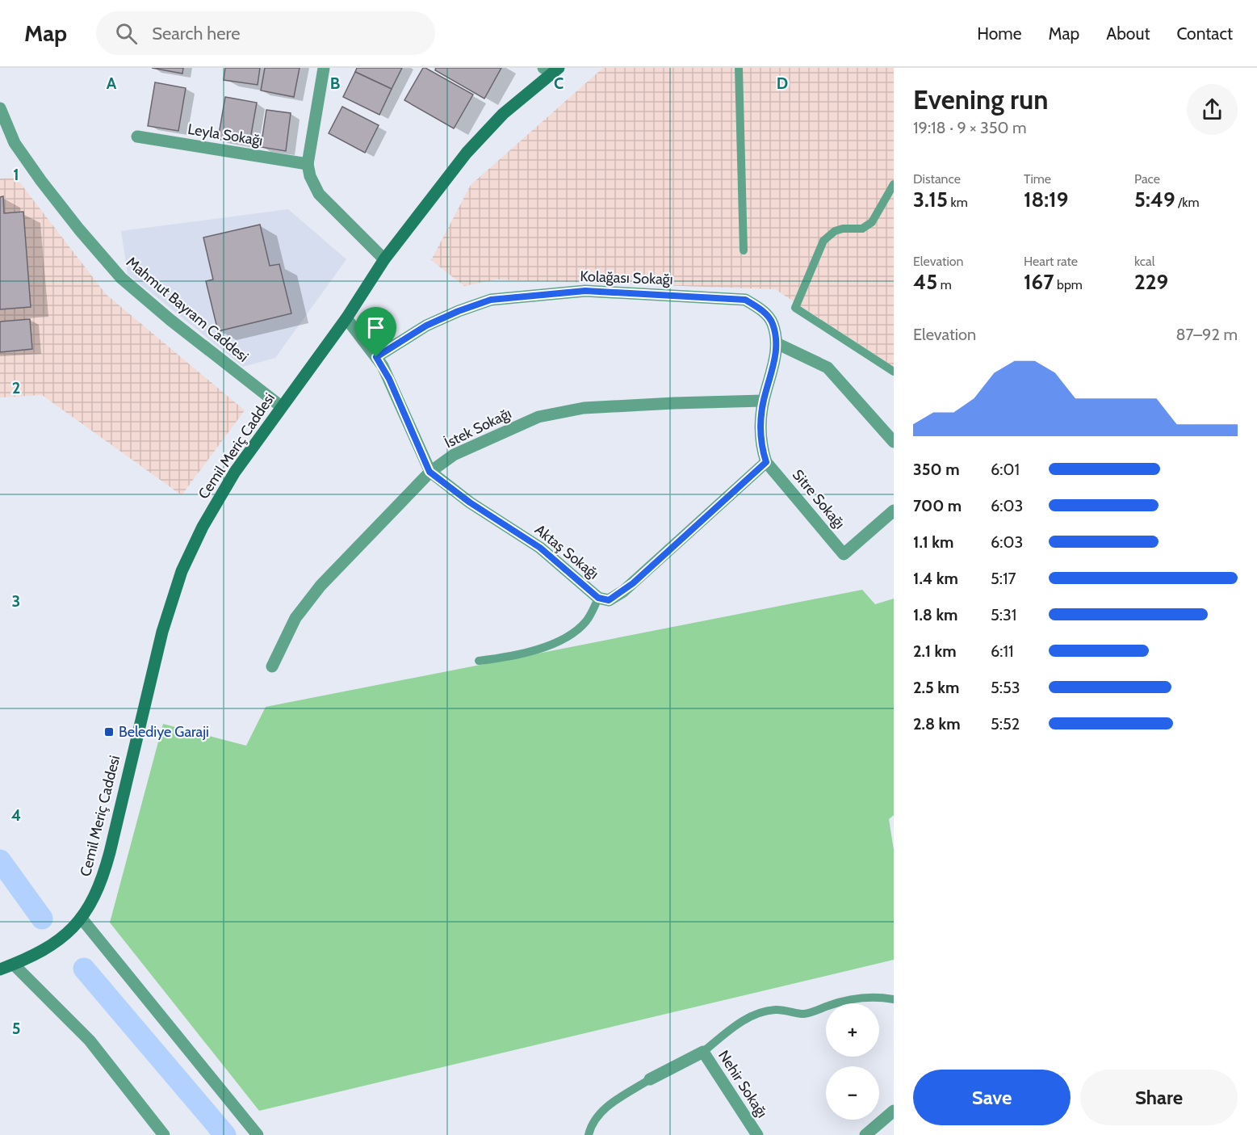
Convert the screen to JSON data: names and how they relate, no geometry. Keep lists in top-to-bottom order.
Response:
{
  "streets": {
    "main road": ["Cemil Meriç Caddesi"],
    "street": [
      "Leyla Sokağı",
      "Kolağası Sokağı",
      "Mahmut Bayram Caddesi",
      "İstek Sokağı",
      "Sitre Sokağı",
      "Aktaş Sokağı",
      "Nehir Sokağı"
    ]
  },
  "crossings": [
    ["Kolağası Sokağı", "İstek Sokağı"],
    ["Kolağası Sokağı", "Sitre Sokağı"],
    ["Kolağası Sokağı", "Aktaş Sokağı"],
    ["Mahmut Bayram Caddesi", "Cemil Meriç Caddesi"],
    ["İstek Sokağı", "Sitre Sokağı"],
    ["İstek Sokağı", "Aktaş Sokağı"],
    ["Cemil Meriç Caddesi", "Aktaş Sokağı"],
    ["Sitre Sokağı", "Aktaş Sokağı"]
  ],
  "places": {
    "transit": ["Belediye Garaji"]
  },
  "page": {
    "header": "Map",
    "search": "Search here",
    "nav": [
      "Home",
      "Map",
      "About",
      "Contact"
    ],
    "heading": ["Evening run", "19:18 · 9 × 350 m"],
    "stats": [
      ["Distance", "3.15 km"],
      ["Time", "18:19"],
      ["Pace", "5:49 /km"],
      ["Elevation", "45 m"],
      ["Heart rate", "167 bpm"],
      ["kcal", "229"]
    ],
    "chart": ["Elevation", "87–92 m"],
    "list": [
      {
        "name": "350 m",
        "note": "6:01"
      },
      {
        "name": "700 m",
        "note": "6:03"
      },
      {
        "name": "1.1 km",
        "note": "6:03"
      },
      {
        "name": "1.4 km",
        "note": "5:17"
      },
      {
        "name": "1.8 km",
        "note": "5:31"
      },
      {
        "name": "2.1 km",
        "note": "6:11"
      },
      {
        "name": "2.5 km",
        "note": "5:53"
      },
      {
        "name": "2.8 km",
        "note": "5:52"
      }
    ],
    "map_buttons": ["+", "−"],
    "buttons": ["Save", "Share"]
  },
  "grid": {
    "columns": [
      "A",
      "B",
      "C",
      "D"
    ],
    "rows": [
      "1",
      "2",
      "3",
      "4",
      "5"
    ]
  }
}
